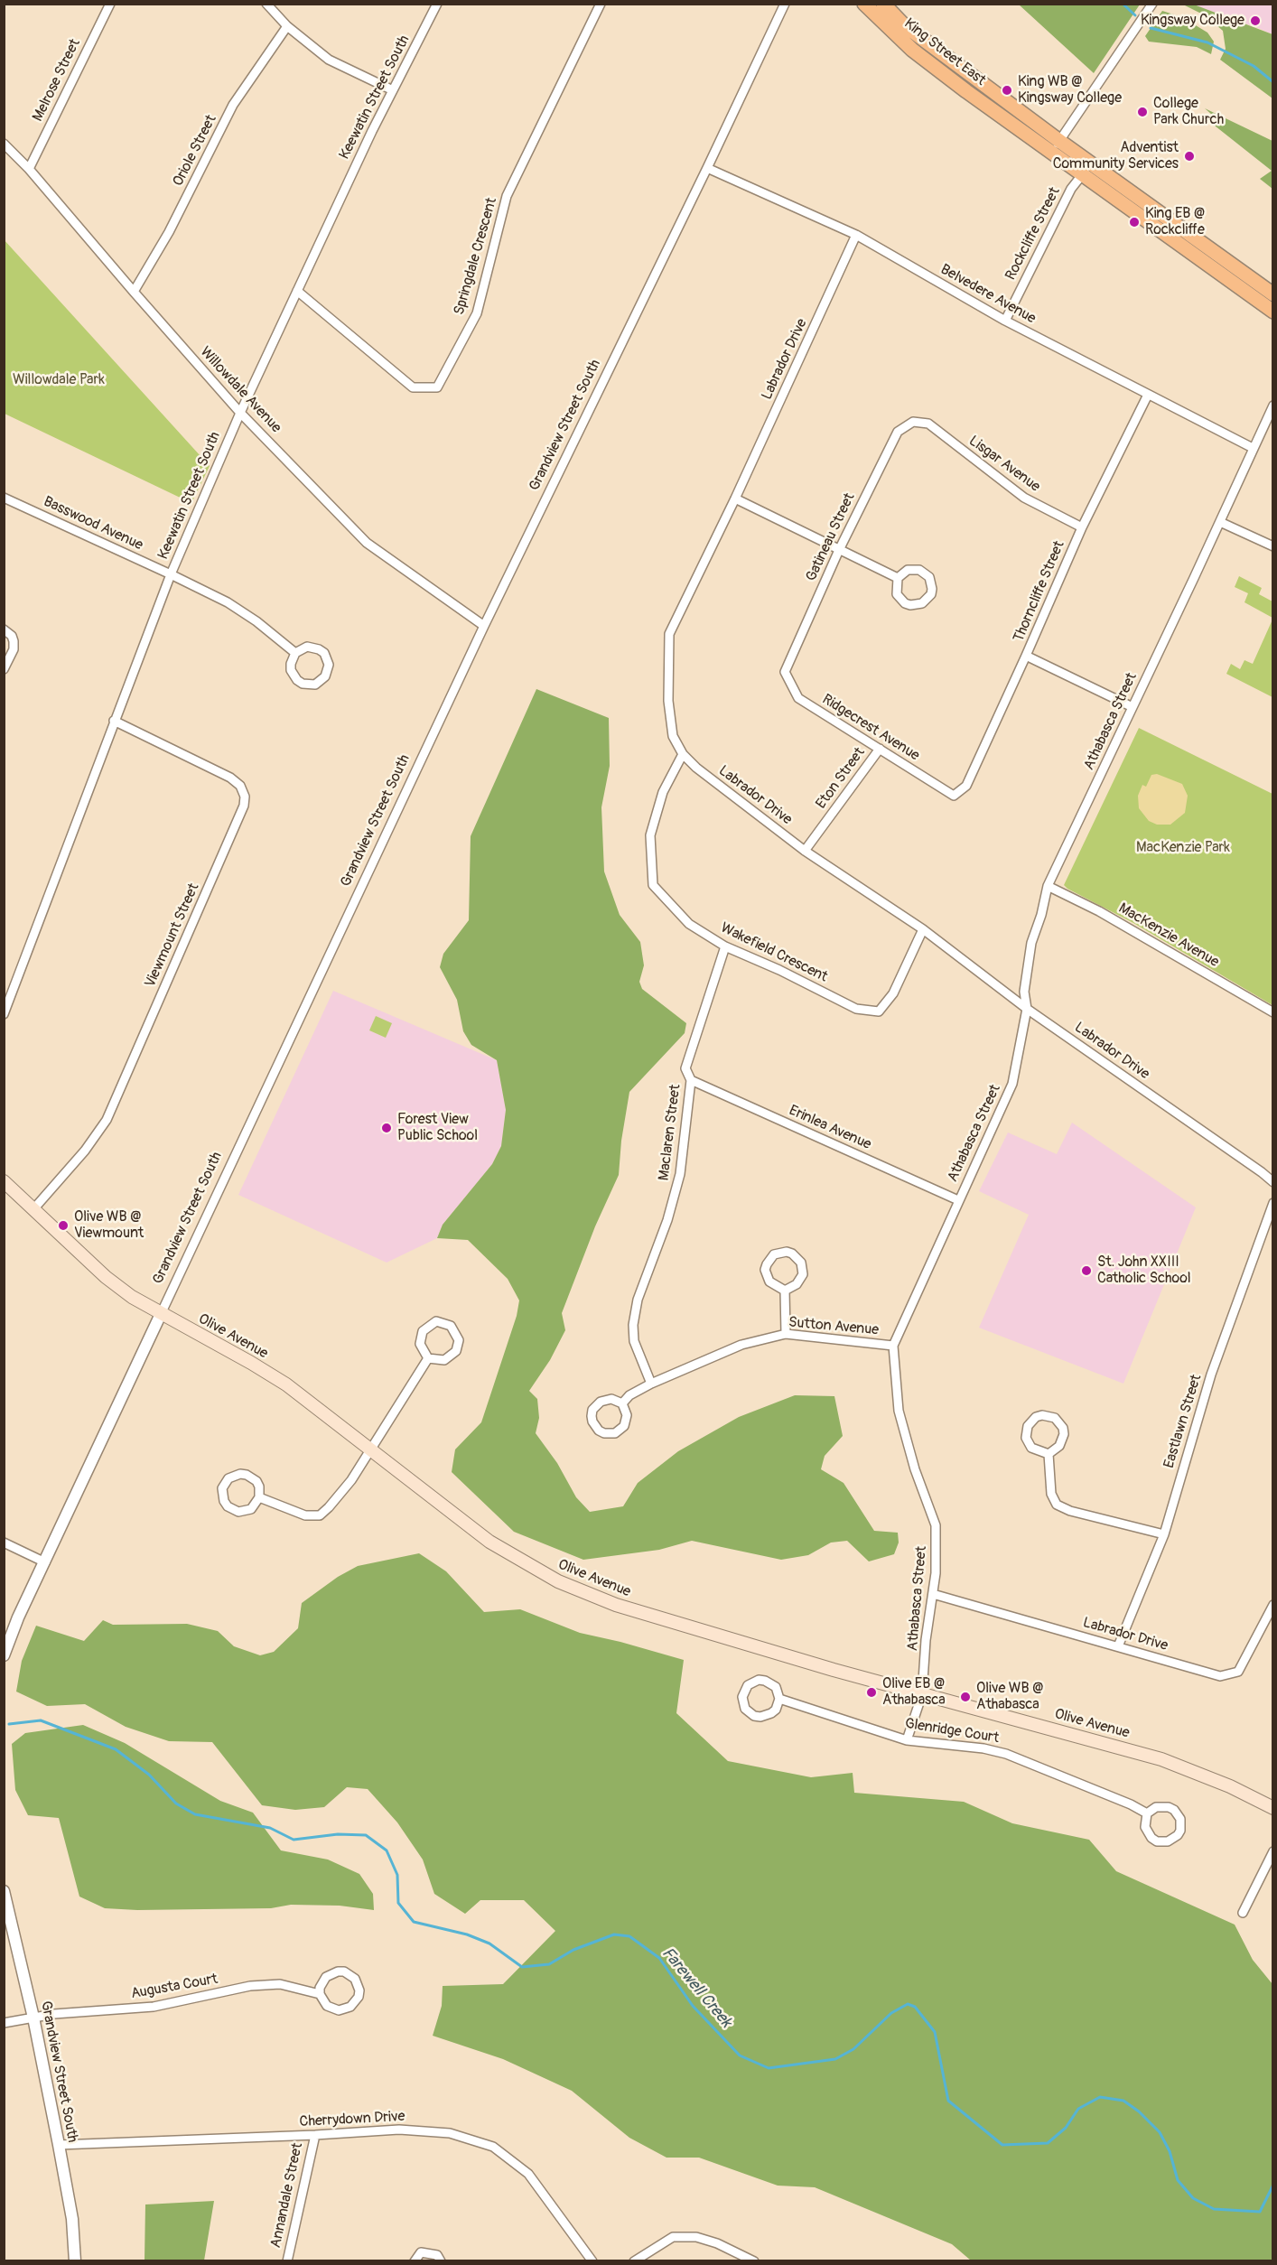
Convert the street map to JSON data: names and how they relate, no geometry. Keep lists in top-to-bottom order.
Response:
{
  "streets": {
    "main road": ["King Street East", "Olive Avenue"],
    "street": [
      "Melrose Street",
      "Keewatin Street South",
      "Oriole Street",
      "Rockcliffe Street",
      "Springdale Crescent",
      "Belvedere Avenue",
      "Labrador Drive",
      "Willowdale Avenue",
      "Grandview Street South",
      "Lisgar Avenue",
      "Basswood Avenue",
      "Gatineau Street",
      "Thorncliffe Street",
      "Athabasca Street",
      "Ridgecrest Avenue",
      "Eton Street",
      "Viewmount Street",
      "MacKenzie Avenue",
      "Wakefield Crescent",
      "Erinlea Avenue",
      "Maclaren Street",
      "Sutton Avenue",
      "Eastlawn Street",
      "Glenridge Court",
      "Augusta Court",
      "Cherrydown Drive",
      "Annandale Street"
    ]
  },
  "crossings": [
    ["King Street East", "Rockcliffe Street"],
    ["Melrose Street", "Willowdale Avenue"],
    ["Keewatin Street South", "Springdale Crescent"],
    ["Keewatin Street South", "Willowdale Avenue"],
    ["Keewatin Street South", "Basswood Avenue"],
    ["Keewatin Street South", "Viewmount Street"],
    ["Oriole Street", "Willowdale Avenue"],
    ["Rockcliffe Street", "Belvedere Avenue"],
    ["Belvedere Avenue", "Labrador Drive"],
    ["Belvedere Avenue", "Grandview Street South"],
    ["Belvedere Avenue", "Thorncliffe Street"],
    ["Belvedere Avenue", "Athabasca Street"],
    ["Labrador Drive", "Athabasca Street"],
    ["Labrador Drive", "Eton Street"],
    ["Labrador Drive", "Wakefield Crescent"],
    ["Labrador Drive", "Eastlawn Street"],
    ["Willowdale Avenue", "Grandview Street South"],
    ["Grandview Street South", "Olive Avenue"],
    ["Grandview Street South", "Augusta Court"],
    ["Grandview Street South", "Cherrydown Drive"],
    ["Lisgar Avenue", "Gatineau Street"],
    ["Lisgar Avenue", "Thorncliffe Street"],
    ["Gatineau Street", "Ridgecrest Avenue"],
    ["Thorncliffe Street", "Ridgecrest Avenue"],
    ["Athabasca Street", "MacKenzie Avenue"],
    ["Athabasca Street", "Erinlea Avenue"],
    ["Athabasca Street", "Sutton Avenue"],
    ["Athabasca Street", "Olive Avenue"],
    ["Athabasca Street", "Glenridge Court"],
    ["Ridgecrest Avenue", "Eton Street"],
    ["Viewmount Street", "Olive Avenue"],
    ["Wakefield Crescent", "Maclaren Street"],
    ["Erinlea Avenue", "Maclaren Street"],
    ["Maclaren Street", "Sutton Avenue"],
    ["Cherrydown Drive", "Annandale Street"]
  ],
  "water": ["Farewell Creek"],
  "parks": ["Willowdale Park", "MacKenzie Park"],
  "places": [
    "Kingsway College",
    "King WB @ Kingsway College",
    "College Park Church",
    "Adventist Community Services",
    "King EB @ Rockcliffe",
    "Forest View Public School",
    "Olive WB @ Viewmount",
    "St. John XXIII Catholic School",
    "Olive EB @ Athabasca",
    "Olive WB @ Athabasca"
  ]
}
